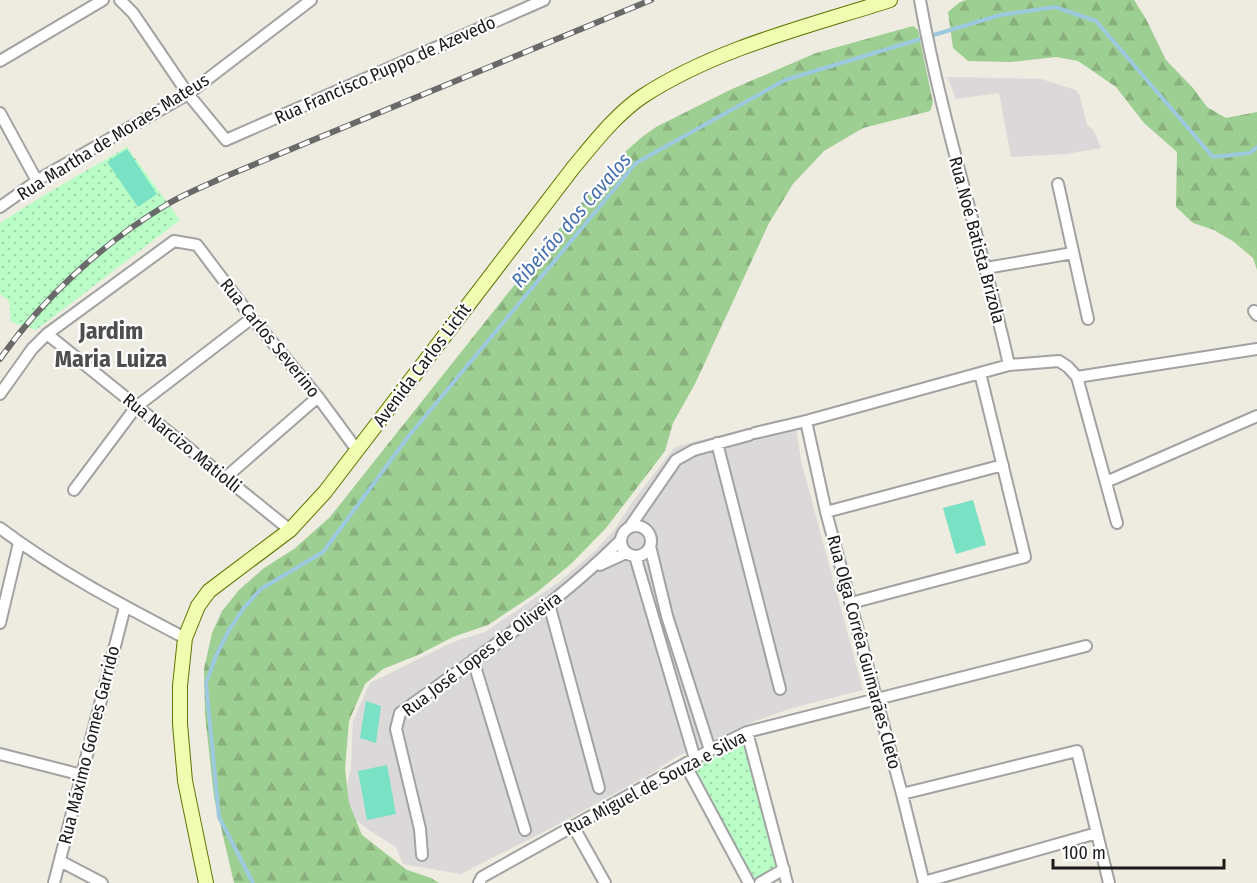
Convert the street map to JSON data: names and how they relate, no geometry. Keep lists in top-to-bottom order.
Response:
{
  "streets": {
    "main road": ["Avenida Carlos Licht"],
    "street": [
      "Rua Francisco Puppo de Azevedo",
      "Rua Martha de Moraes Mateus",
      "Rua Noé Batista Brizola",
      "Rua Carlos Severino",
      "Rua Narcizo Matiolli",
      "Rua Olga Corrêa Guimarães Cleto",
      "Rua José Lopes de Oliveira",
      "Rua Máximo Gomes Garrido",
      "Rua Miguel de Souza e Silva"
    ]
  },
  "crossings": [
    ["Rua Francisco Puppo de Azevedo", "Rua Martha de Moraes Mateus"],
    ["Rua Carlos Severino", "Avenida Carlos Licht"],
    ["Rua Carlos Severino", "Rua Narcizo Matiolli"],
    ["Avenida Carlos Licht", "Rua Narcizo Matiolli"],
    ["Rua Olga Corrêa Guimarães Cleto", "Rua Miguel de Souza e Silva"]
  ],
  "districts": ["Jardim Maria Luiza"],
  "water": ["Ribeirão dos Cavalos"],
  "scale_bar": "100 m"
}
